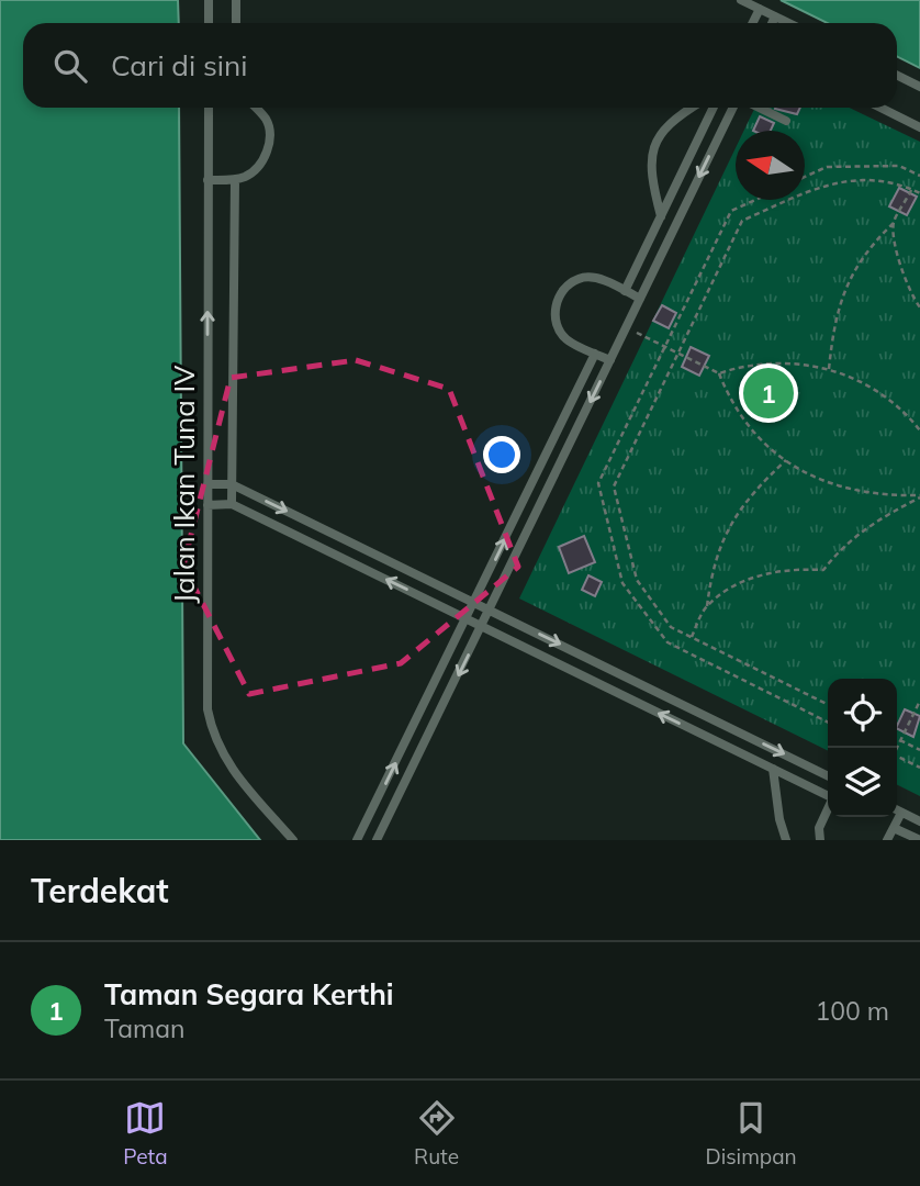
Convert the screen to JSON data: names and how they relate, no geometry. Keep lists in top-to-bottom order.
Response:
{
  "streets": {
    "lane": ["Jalan Ikan Tuna IV"]
  },
  "north": "left",
  "page": {
    "search": "Cari di sini",
    "pins": "1",
    "heading": "Terdekat",
    "list": [
      {
        "mark": "1",
        "name": "Taman Segara Kerthi",
        "note": "Taman",
        "value": "100 m"
      }
    ],
    "nav": ["Peta", "Rute", "Disimpan"]
  }
}
